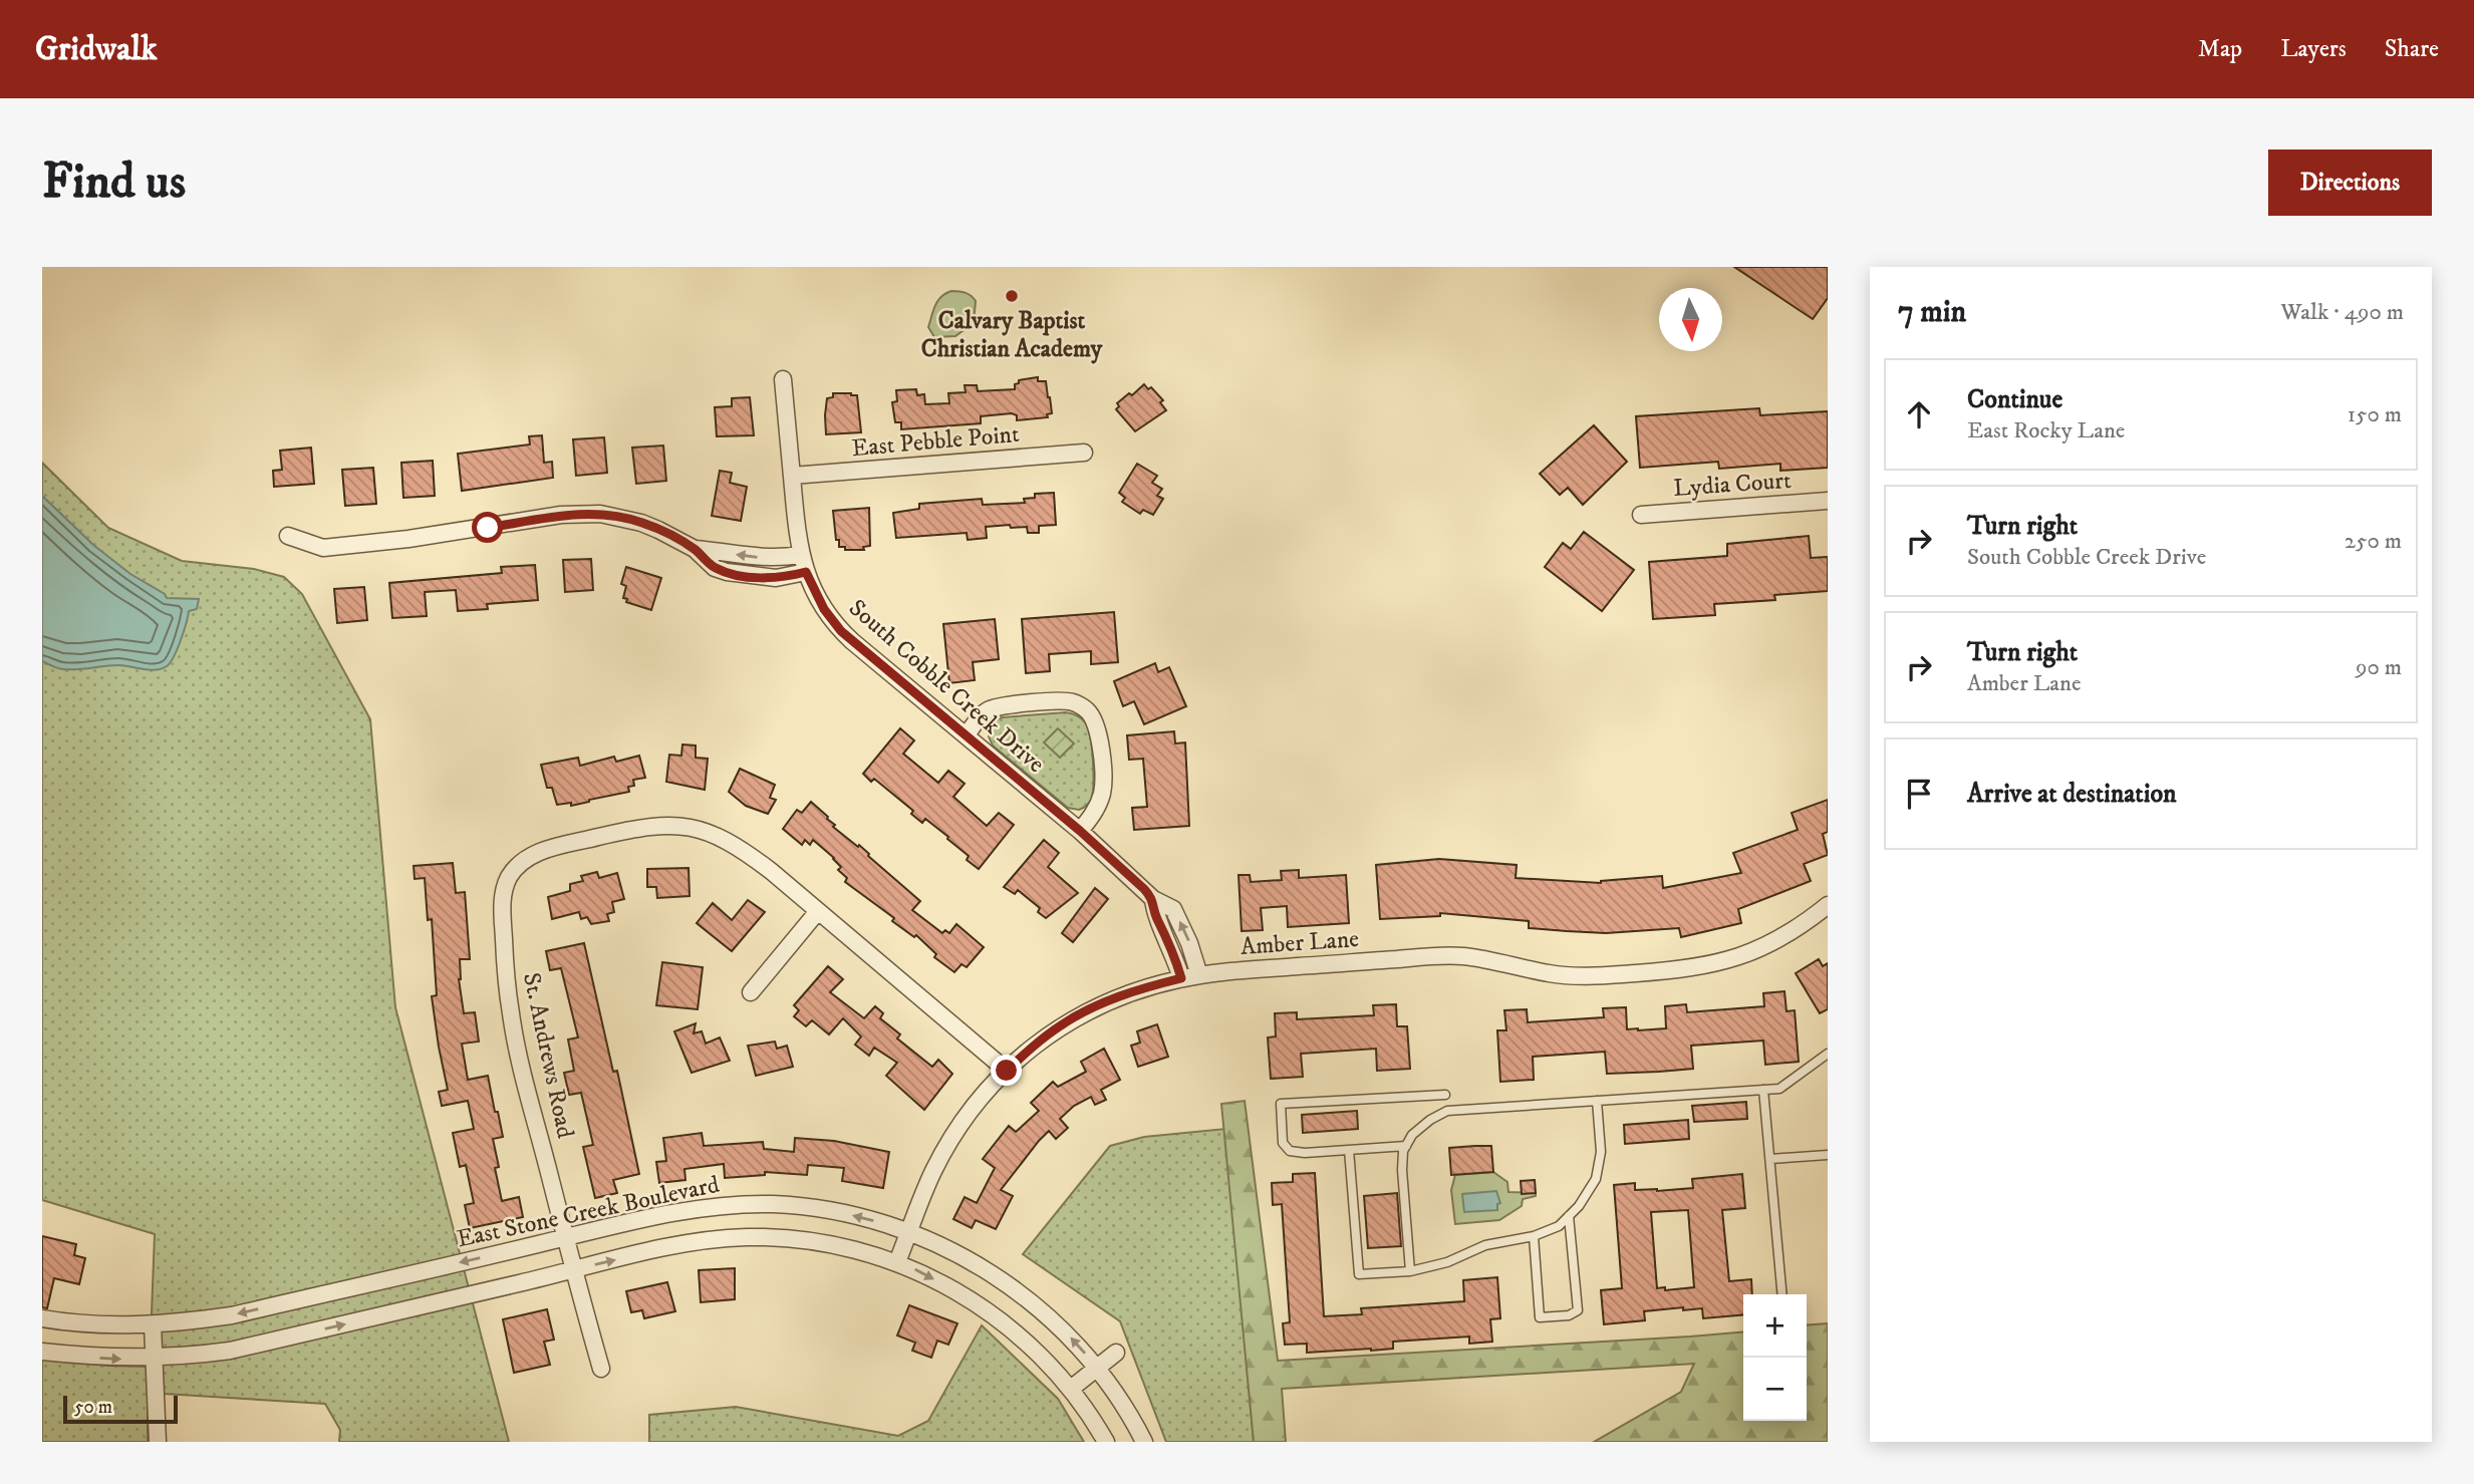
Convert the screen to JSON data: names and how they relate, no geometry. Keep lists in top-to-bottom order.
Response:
{
  "streets": {
    "street": [
      "East Pebble Point",
      "Lydia Court",
      "South Cobble Creek Drive",
      "Amber Lane",
      "St. Andrews Road",
      "East Stone Creek Boulevard"
    ]
  },
  "crossings": [
    ["East Pebble Point", "South Cobble Creek Drive"],
    ["South Cobble Creek Drive", "Amber Lane"],
    ["Amber Lane", "St. Andrews Road"],
    ["Amber Lane", "East Stone Creek Boulevard"],
    ["St. Andrews Road", "East Stone Creek Boulevard"]
  ],
  "places": ["Calvary Baptist Christian Academy"],
  "scale_bar": "50 m",
  "north": "bottom",
  "page": {
    "header": "Gridwalk",
    "nav": ["Map", "Layers", "Share"],
    "buttons": "Directions",
    "title": "Find us",
    "heading": ["7 min", "Walk · 490 m"],
    "list": [
      ["Continue", "East Rocky Lane", "150 m"],
      ["Turn right", "South Cobble Creek Drive", "250 m"],
      ["Turn right", "Amber Lane", "90 m"],
      "Arrive at destination"
    ],
    "map_buttons": ["+", "−"],
    "scale": "50 m"
  }
}
